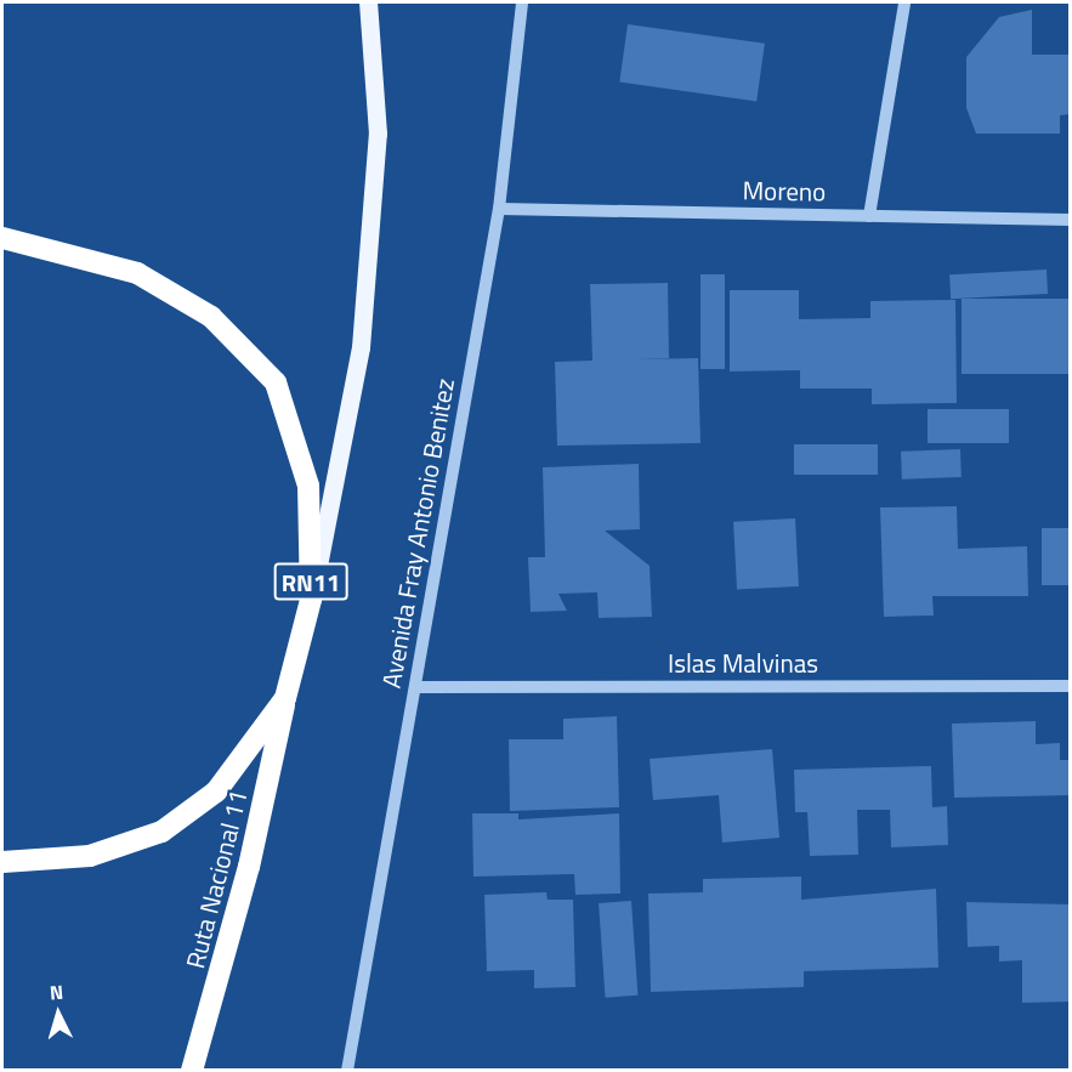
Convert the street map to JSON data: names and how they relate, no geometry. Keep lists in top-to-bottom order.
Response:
{
  "streets": {
    "highway": ["RN11", "Ruta Nacional 11"],
    "street": ["Moreno", "Avenida Fray Antonio Benitez", "Islas Malvinas"]
  },
  "crossings": [
    ["Moreno", "Avenida Fray Antonio Benitez"],
    ["Avenida Fray Antonio Benitez", "Islas Malvinas"]
  ],
  "north": "top"
}
